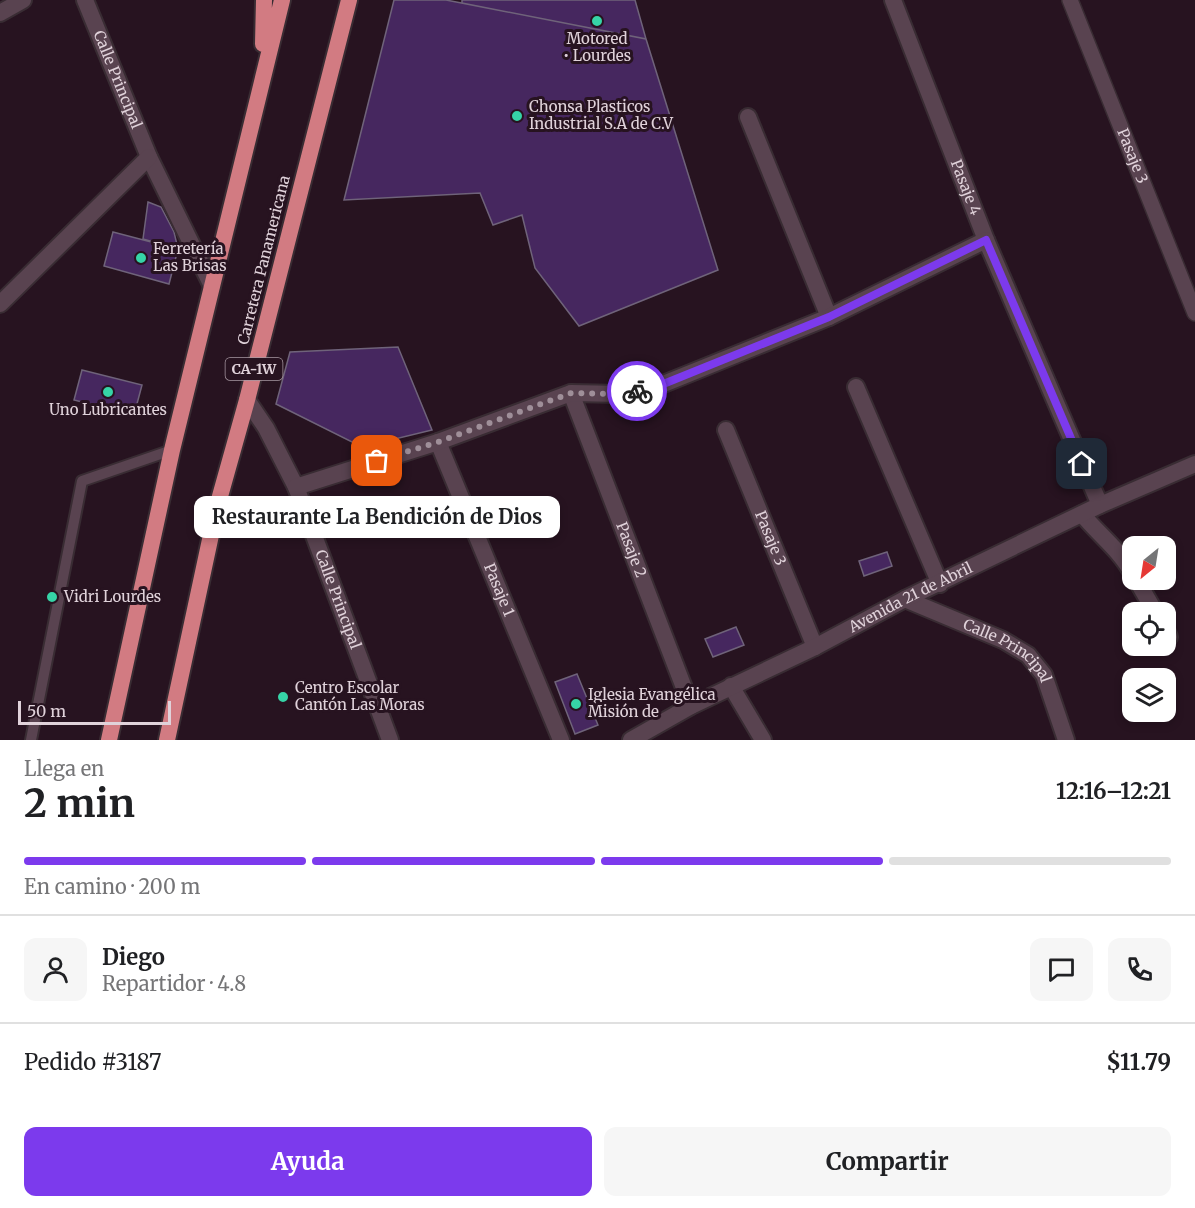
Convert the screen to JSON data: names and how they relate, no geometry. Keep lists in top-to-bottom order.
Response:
{
  "streets": {
    "highway": ["Carretera Panamericana", "CA-1W"],
    "street": [
      "Calle Principal",
      "Pasaje 3",
      "Pasaje 4",
      "Pasaje 2",
      "Pasaje 1",
      "Avenida 21 de Abril"
    ]
  },
  "crossings": [
    ["Calle Principal", "Carretera Panamericana"],
    ["Calle Principal", "Avenida 21 de Abril"],
    ["Pasaje 3", "Avenida 21 de Abril"],
    ["Pasaje 4", "Avenida 21 de Abril"],
    ["Pasaje 2", "Avenida 21 de Abril"]
  ],
  "places": [
    "Motored • Lourdes",
    "Chonsa Plasticos Industrial S.A de C.V",
    "Ferretería Las Brisas",
    "Uno Lubricantes",
    "Restaurante La Bendición de Dios",
    "Vidri Lourdes",
    "Centro Escolar Cantón Las Moras",
    "Iglesia Evangélica Misión de"
  ],
  "scale_bar": "50 m",
  "north": "bottom left",
  "page": {
    "bubble": "Restaurante La Bendición de Dios",
    "scale": "50 m",
    "heading": ["2 min", "Llega en", "12:16–12:21"],
    "panel": [
      "Diego",
      "Repartidor · 4.8",
      "Pedido #3187",
      "$11.79"
    ],
    "bar": "En camino · 200 m",
    "buttons": ["Ayuda", "Compartir"]
  }
}
